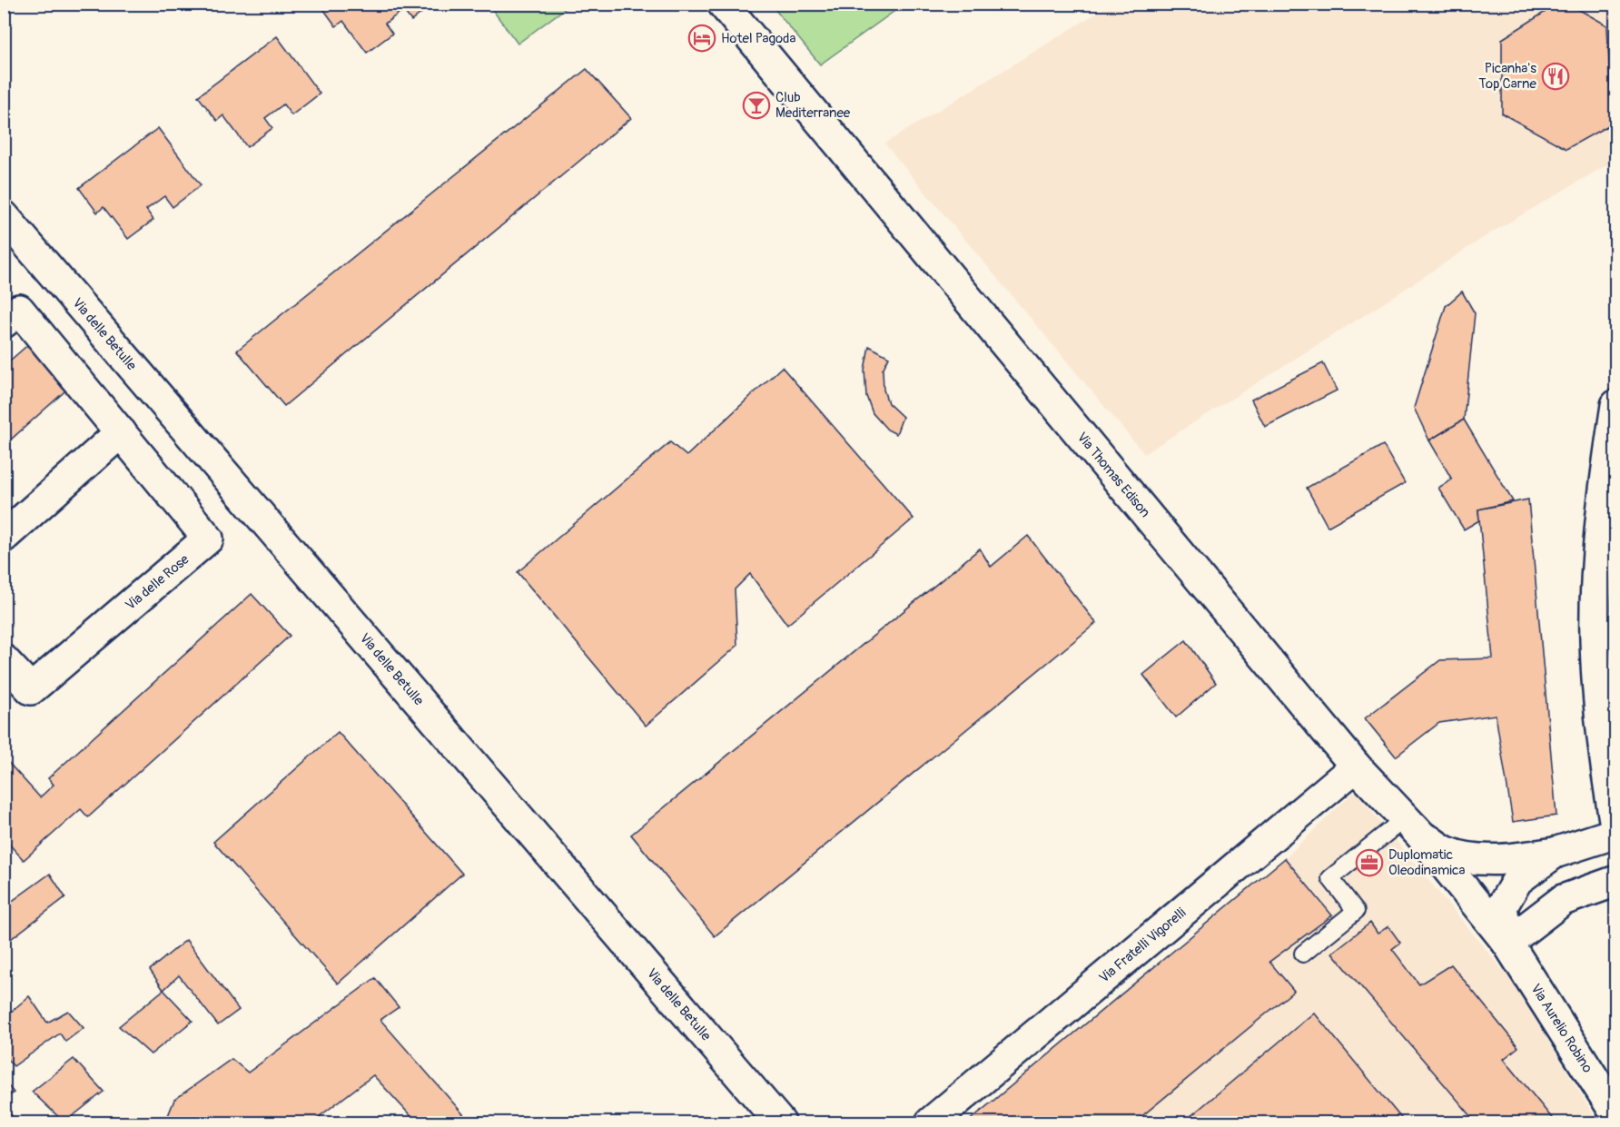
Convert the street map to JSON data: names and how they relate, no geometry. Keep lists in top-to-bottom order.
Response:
{
  "streets": {
    "street": [
      "Via delle Betulle",
      "Via Thomas Edison",
      "Via delle Rose",
      "Via Fratelli Vigorelli",
      "Via Aurelio Robino"
    ]
  },
  "crossings": [
    ["Via Thomas Edison", "Via Fratelli Vigorelli"],
    ["Via Thomas Edison", "Via Aurelio Robino"]
  ],
  "places": {
    "hotel": ["Hotel Pagoda"],
    "restaurant": ["Picanha's Top Carne"],
    "bar": ["Club Mediterranee"],
    "office": ["Duplomatic Oleodinamica"]
  }
}
